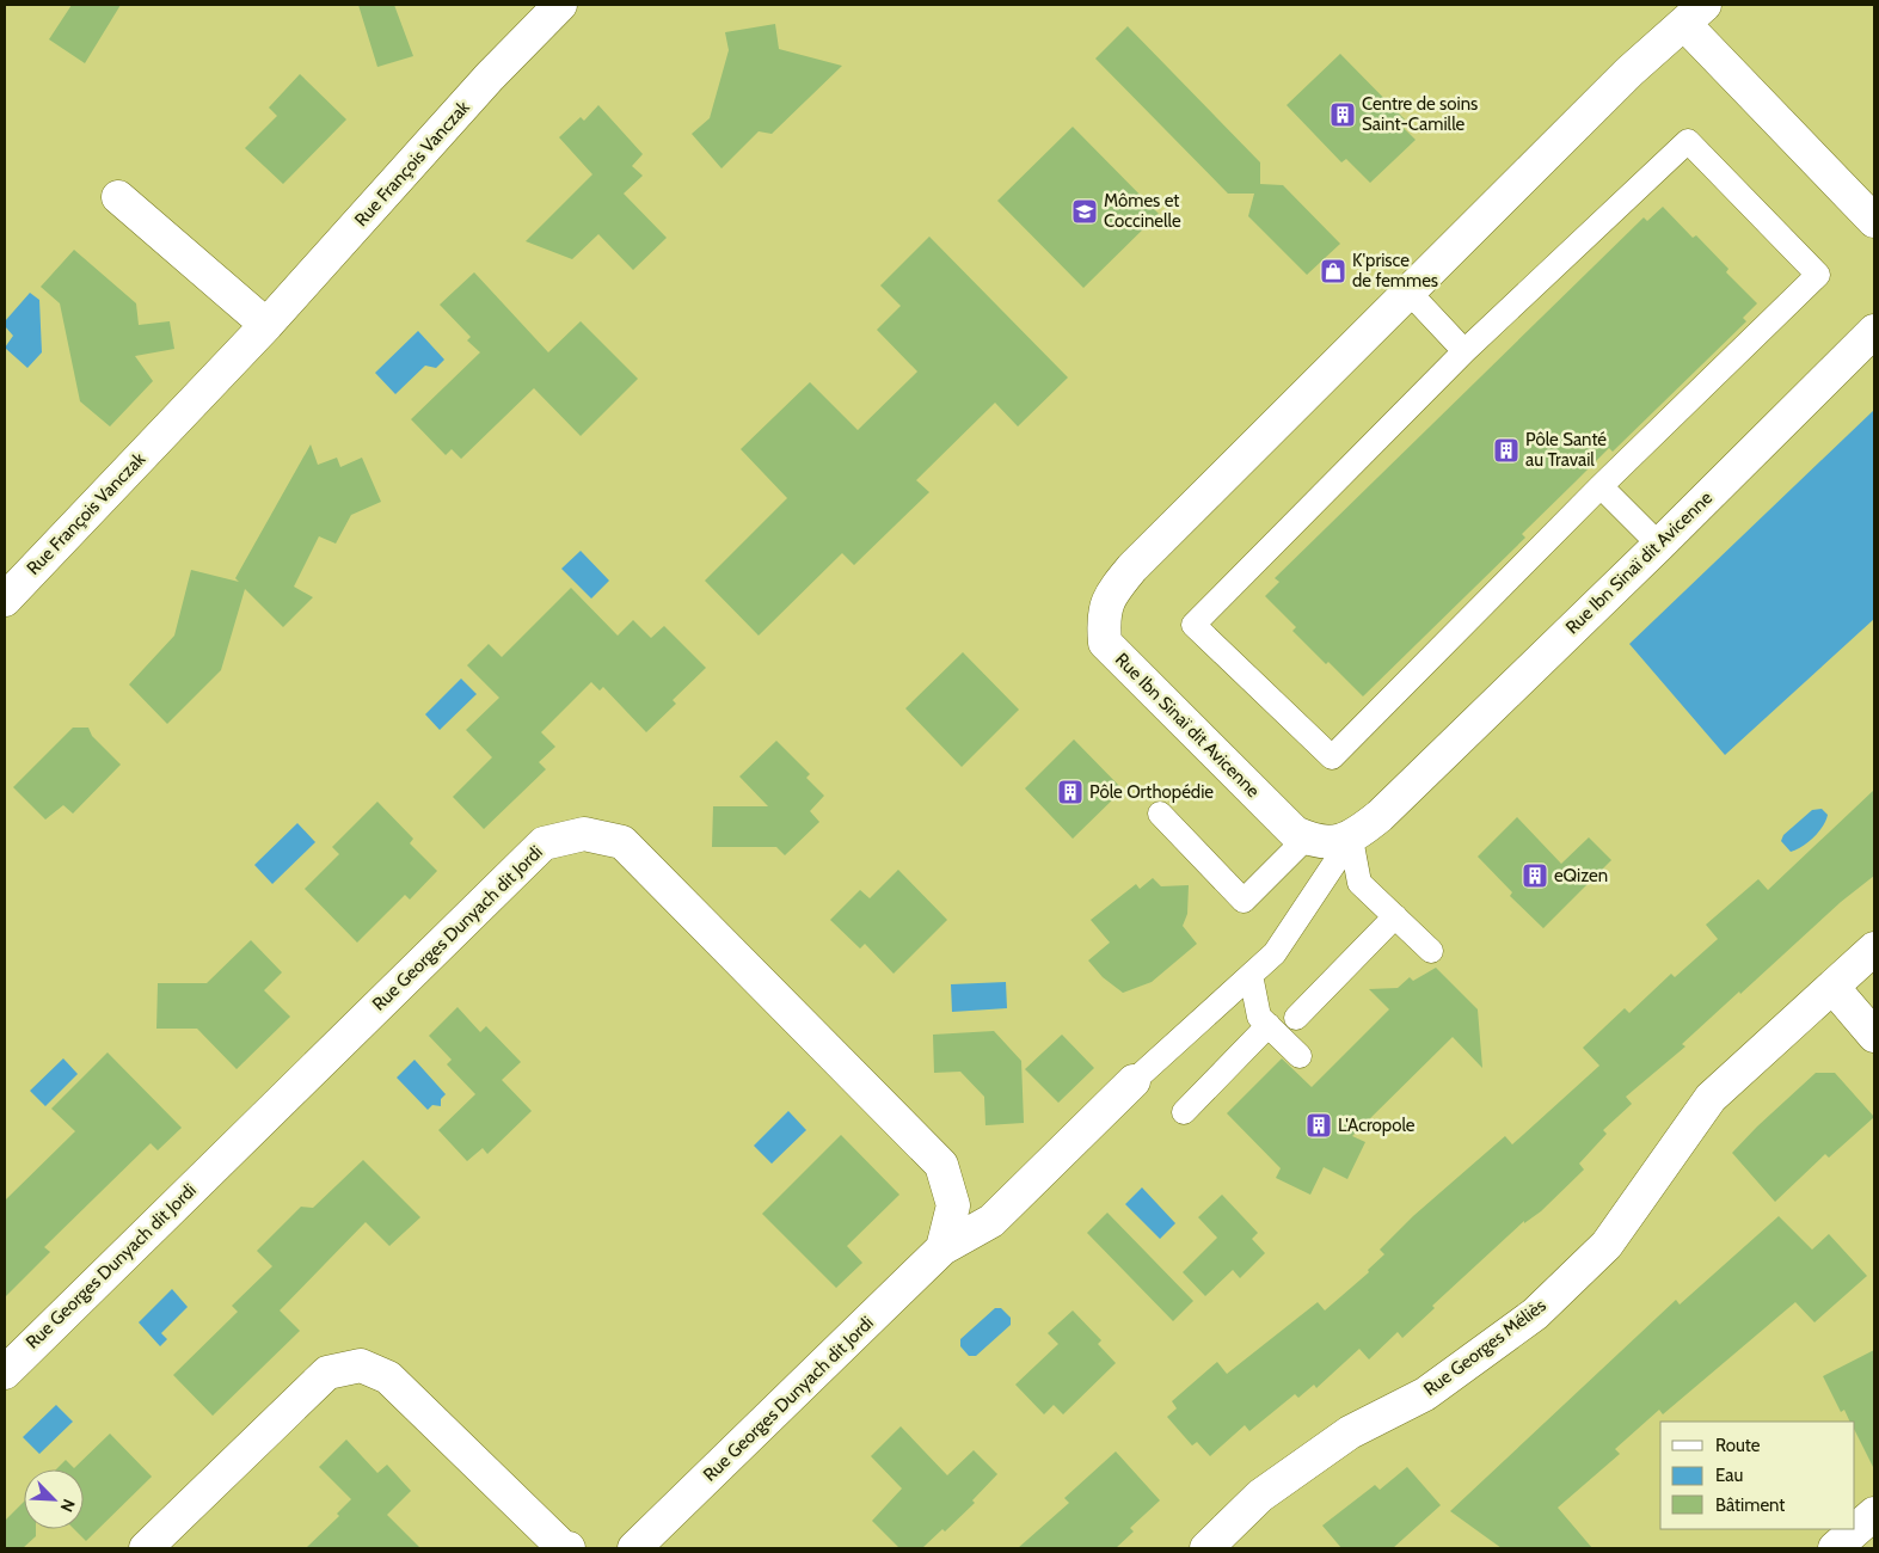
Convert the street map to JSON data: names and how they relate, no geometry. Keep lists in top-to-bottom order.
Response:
{
  "streets": {
    "street": [
      "Rue François Vanczak",
      "Rue Ibn Sinaï dit Avicenne",
      "Rue Georges Dunyach dit Jordi",
      "Rue Georges Méliès"
    ]
  },
  "places": {
    "building": [
      "Centre de soins Saint-Camille",
      "Pôle Santé au Travail",
      "Pôle Orthopédie",
      "eQizen",
      "L'Acropole"
    ],
    "school or university": ["Mômes et Coccinelle"],
    "shop": ["K'prisce de femmes"]
  },
  "legend": ["Route", "Eau", "Bâtiment"],
  "north": "bottom right"
}
